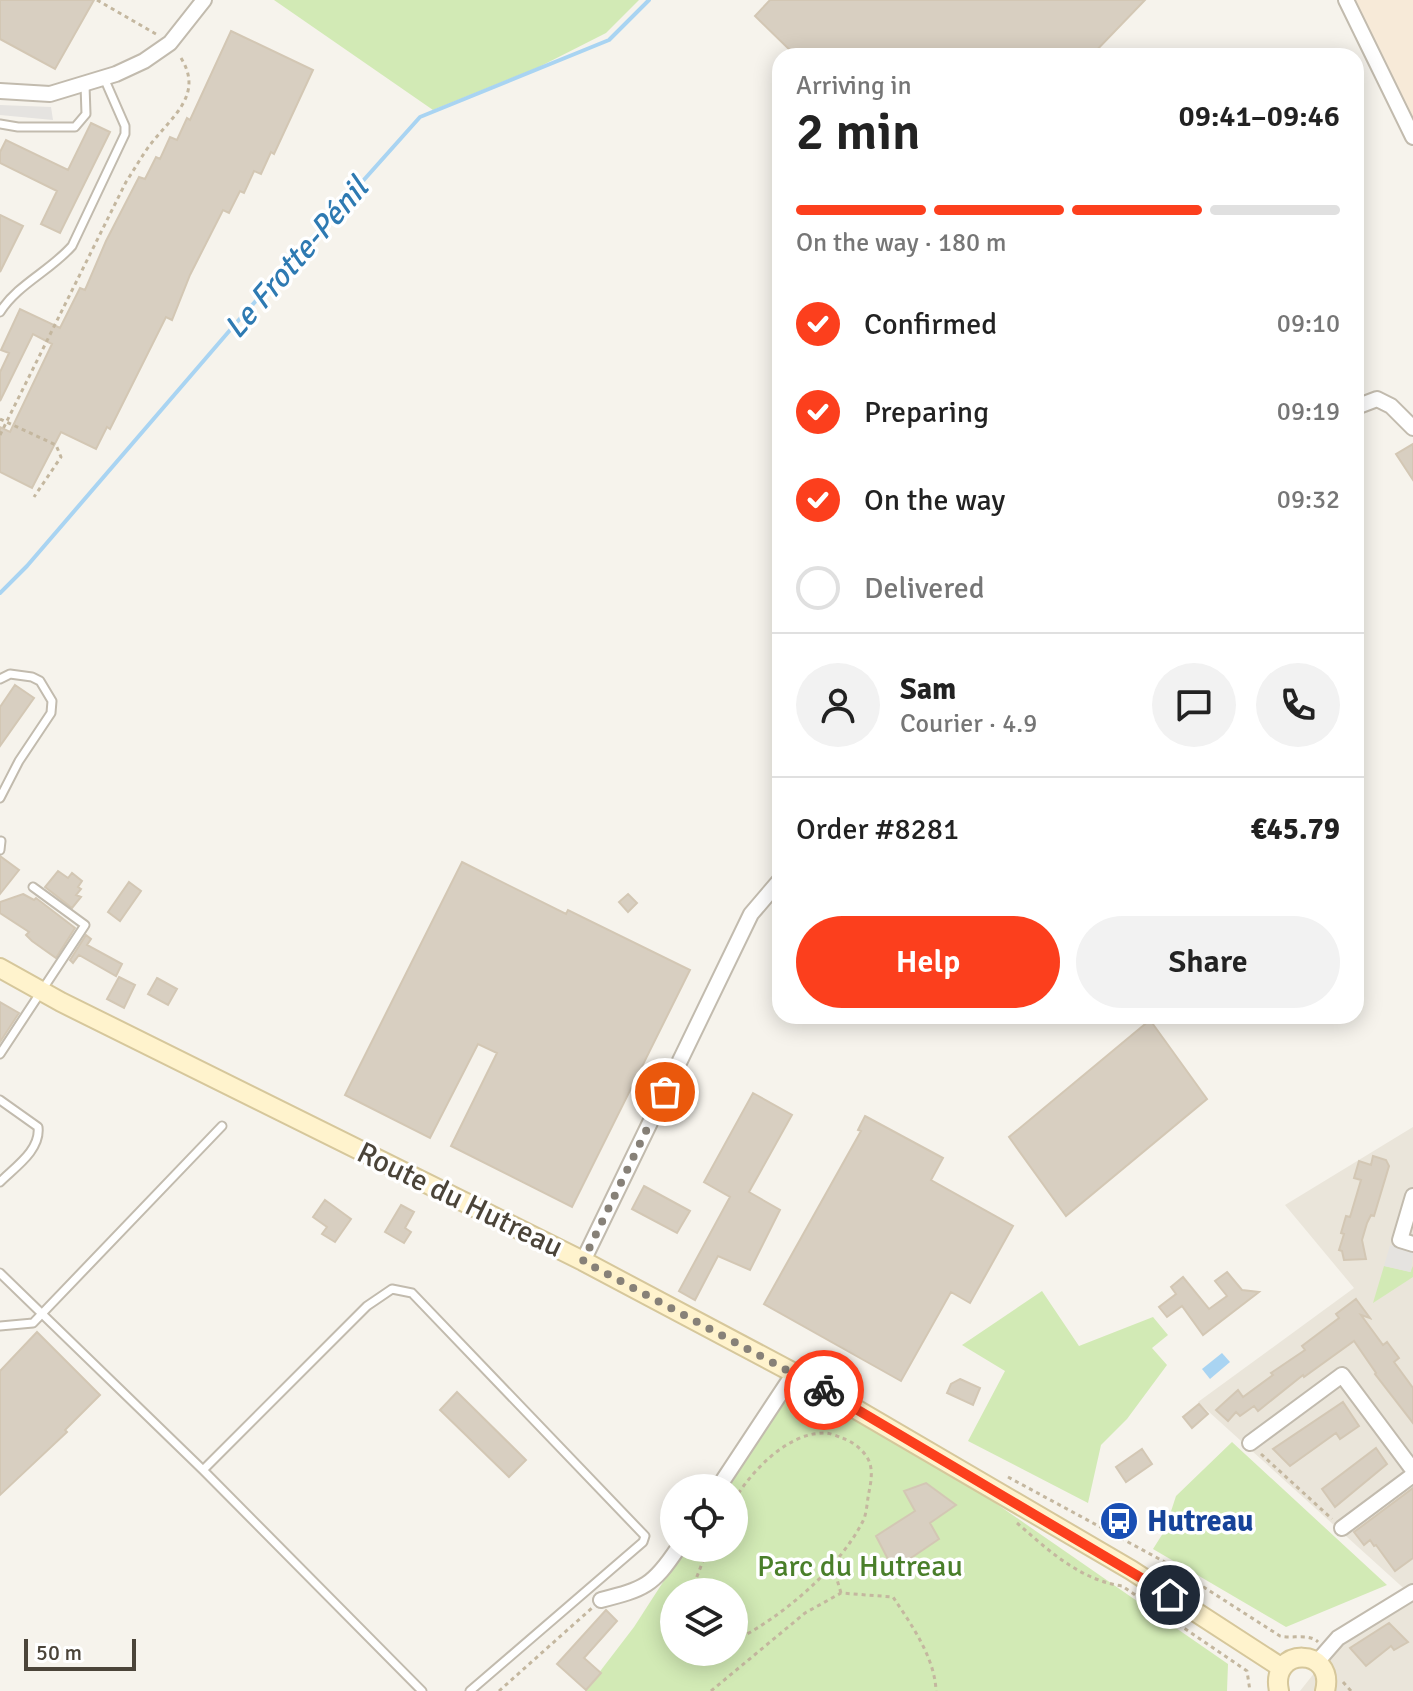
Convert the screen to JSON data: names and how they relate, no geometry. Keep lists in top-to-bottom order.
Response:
{
  "streets": {
    "street": ["Route du Hutreau"]
  },
  "water": ["Le Frotte-Pénil"],
  "parks": ["Parc du Hutreau"],
  "places": {
    "bus stop": ["Hutreau"]
  },
  "scale_bar": "50 m",
  "page": {
    "heading": ["2 min", "Arriving in", "09:41–09:46"],
    "panel": [
      "Sam",
      "Courier · 4.9",
      "Order #8281",
      "€45.79"
    ],
    "bar": "On the way · 180 m",
    "list": [
      ["Confirmed", "09:10"],
      ["Preparing", "09:19"],
      ["On the way", "09:32"],
      "Delivered"
    ],
    "buttons": ["Help", "Share"],
    "scale": "50 m"
  }
}
